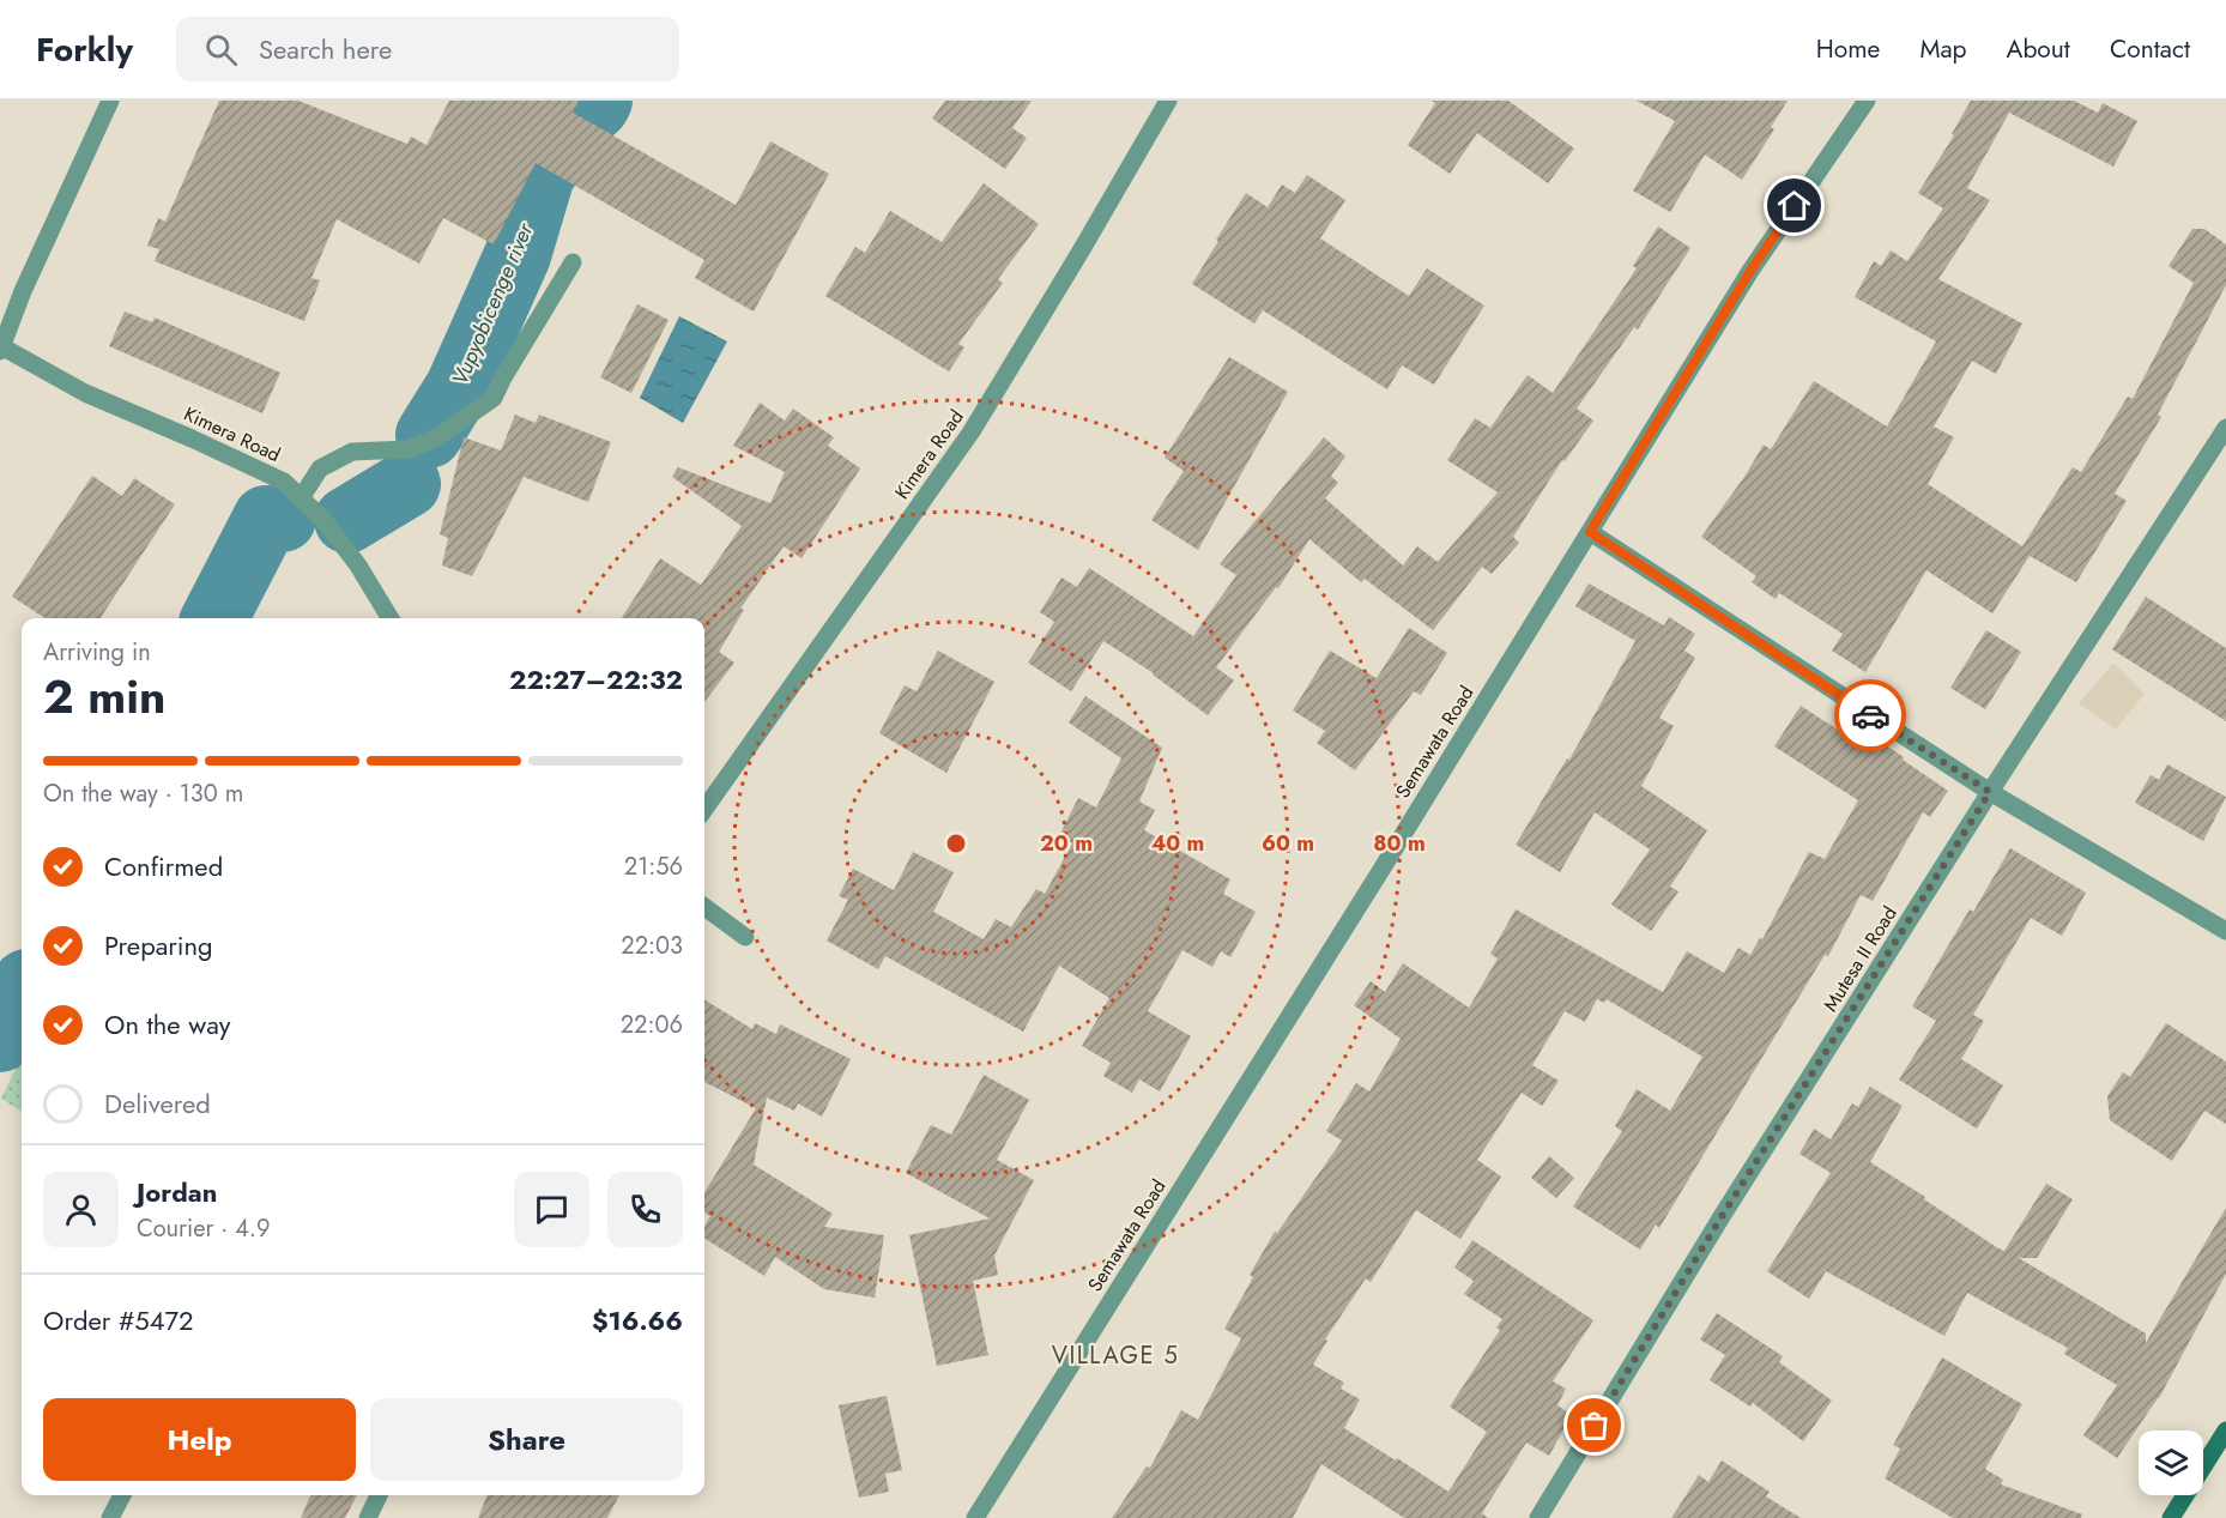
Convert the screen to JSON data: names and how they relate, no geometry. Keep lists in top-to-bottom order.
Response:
{
  "streets": {
    "street": ["Kimera Road", "Semawata Road", "Mutesa II Road"]
  },
  "districts": ["VILLAGE 5"],
  "water": ["Vupyobicenge river"],
  "page": {
    "header": "Forkly",
    "search": "Search here",
    "nav": [
      "Home",
      "Map",
      "About",
      "Contact"
    ],
    "heading": ["2 min", "Arriving in", "22:27–22:32"],
    "panel": [
      "Jordan",
      "Courier · 4.9",
      "Order #5472",
      "$16.66"
    ],
    "bar": "On the way · 130 m",
    "list": [
      ["Confirmed", "21:56"],
      ["Preparing", "22:03"],
      ["On the way", "22:06"],
      "Delivered"
    ],
    "buttons": ["Help", "Share"]
  },
  "rings": [
    "20 m",
    "40 m",
    "60 m",
    "80 m"
  ]
}
